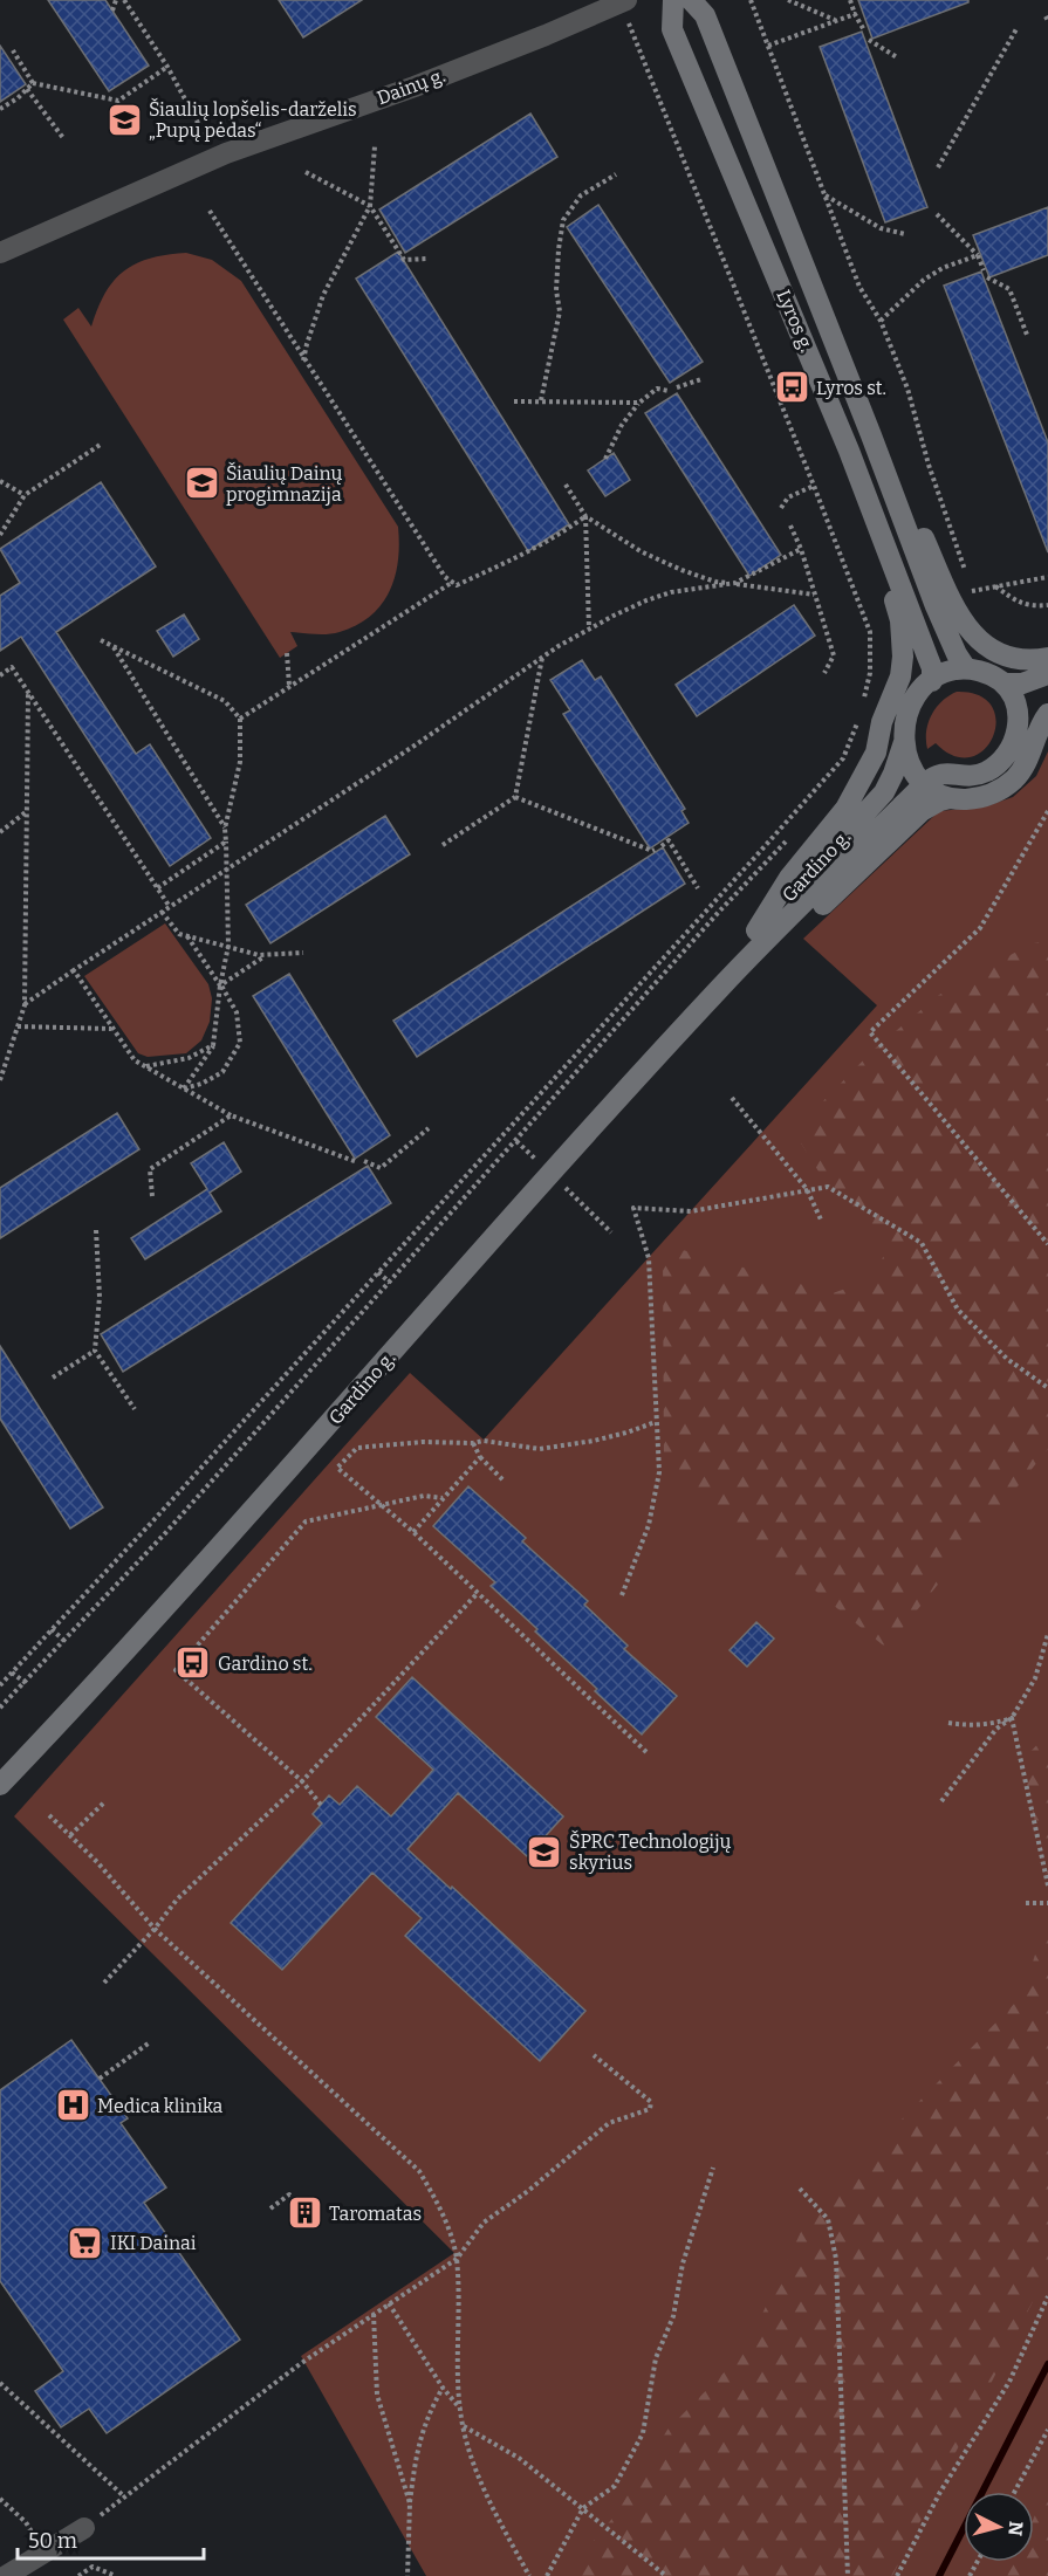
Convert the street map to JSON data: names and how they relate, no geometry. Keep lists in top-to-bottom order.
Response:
{
  "streets": {
    "main road": ["Lyros g.", "Gardino g."],
    "street": ["Dainų g."]
  },
  "crossings": [
    ["Lyros g.", "Gardino g."]
  ],
  "places": {
    "school or university": ["Šiaulių lopšelis-darželis „Pupų pėdas“", "Šiaulių Dainų progimnazija", "ŠPRC Technologijų skyrius"],
    "bus stop": ["Lyros st.", "Gardino st."],
    "hospital": ["Medica klinika"],
    "building": ["Taromatas"],
    "supermarket": ["IKI Dainai"]
  },
  "scale_bar": "50 m",
  "north": "right"
}
